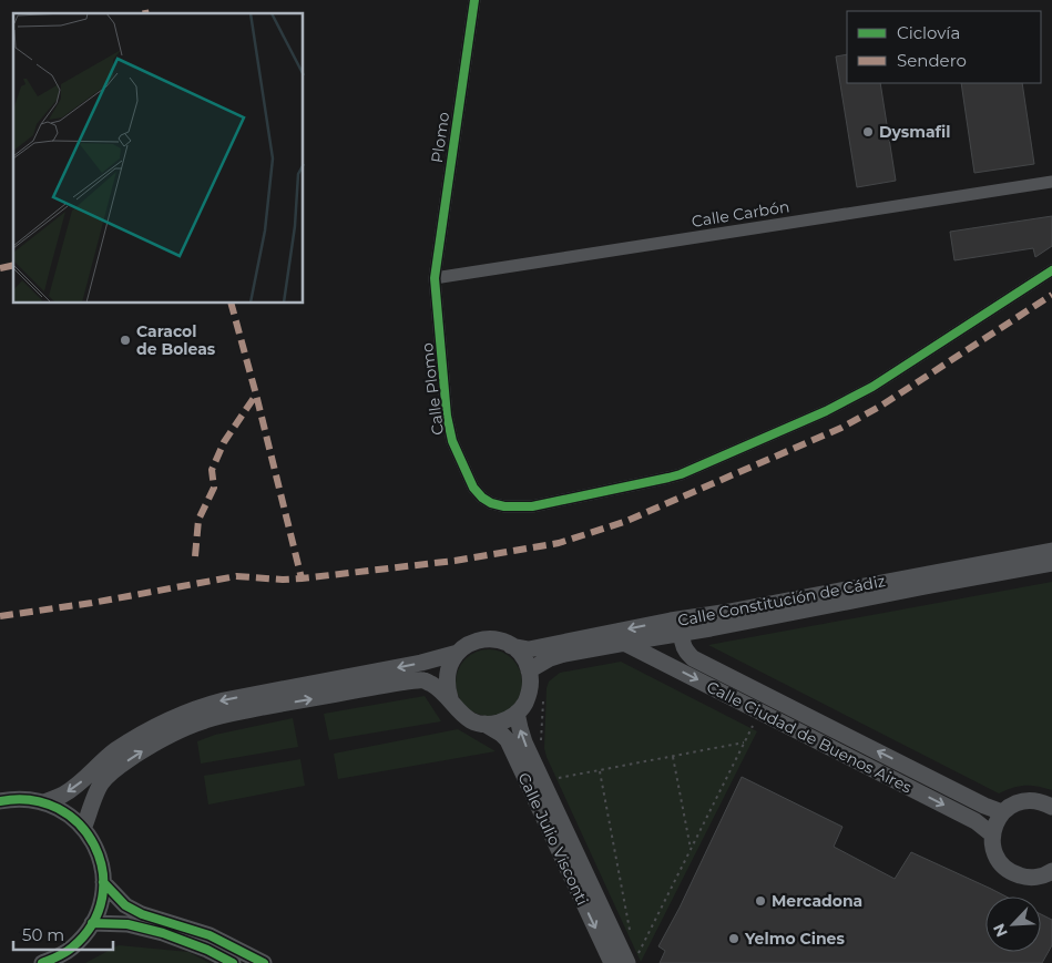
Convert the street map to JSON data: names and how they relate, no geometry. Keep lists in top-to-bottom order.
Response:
{
  "streets": {
    "street": [
      "Plomo",
      "Calle Carbón",
      "Calle Plomo",
      "Calle Constitución de Cádiz",
      "Calle Ciudad de Buenos Aires",
      "Calle Julio Visconti"
    ]
  },
  "crossings": [
    ["Plomo", "Calle Carbón"],
    ["Plomo", "Calle Plomo"],
    ["Calle Carbón", "Calle Plomo"],
    ["Calle Constitución de Cádiz", "Calle Ciudad de Buenos Aires"],
    ["Calle Constitución de Cádiz", "Calle Julio Visconti"]
  ],
  "places": [
    "Dysmafil",
    "Caracol de Boleas",
    "Mercadona",
    "Yelmo Cines"
  ],
  "legend": ["Ciclovía", "Sendero"],
  "scale_bar": "50 m",
  "north": "bottom left"
}
